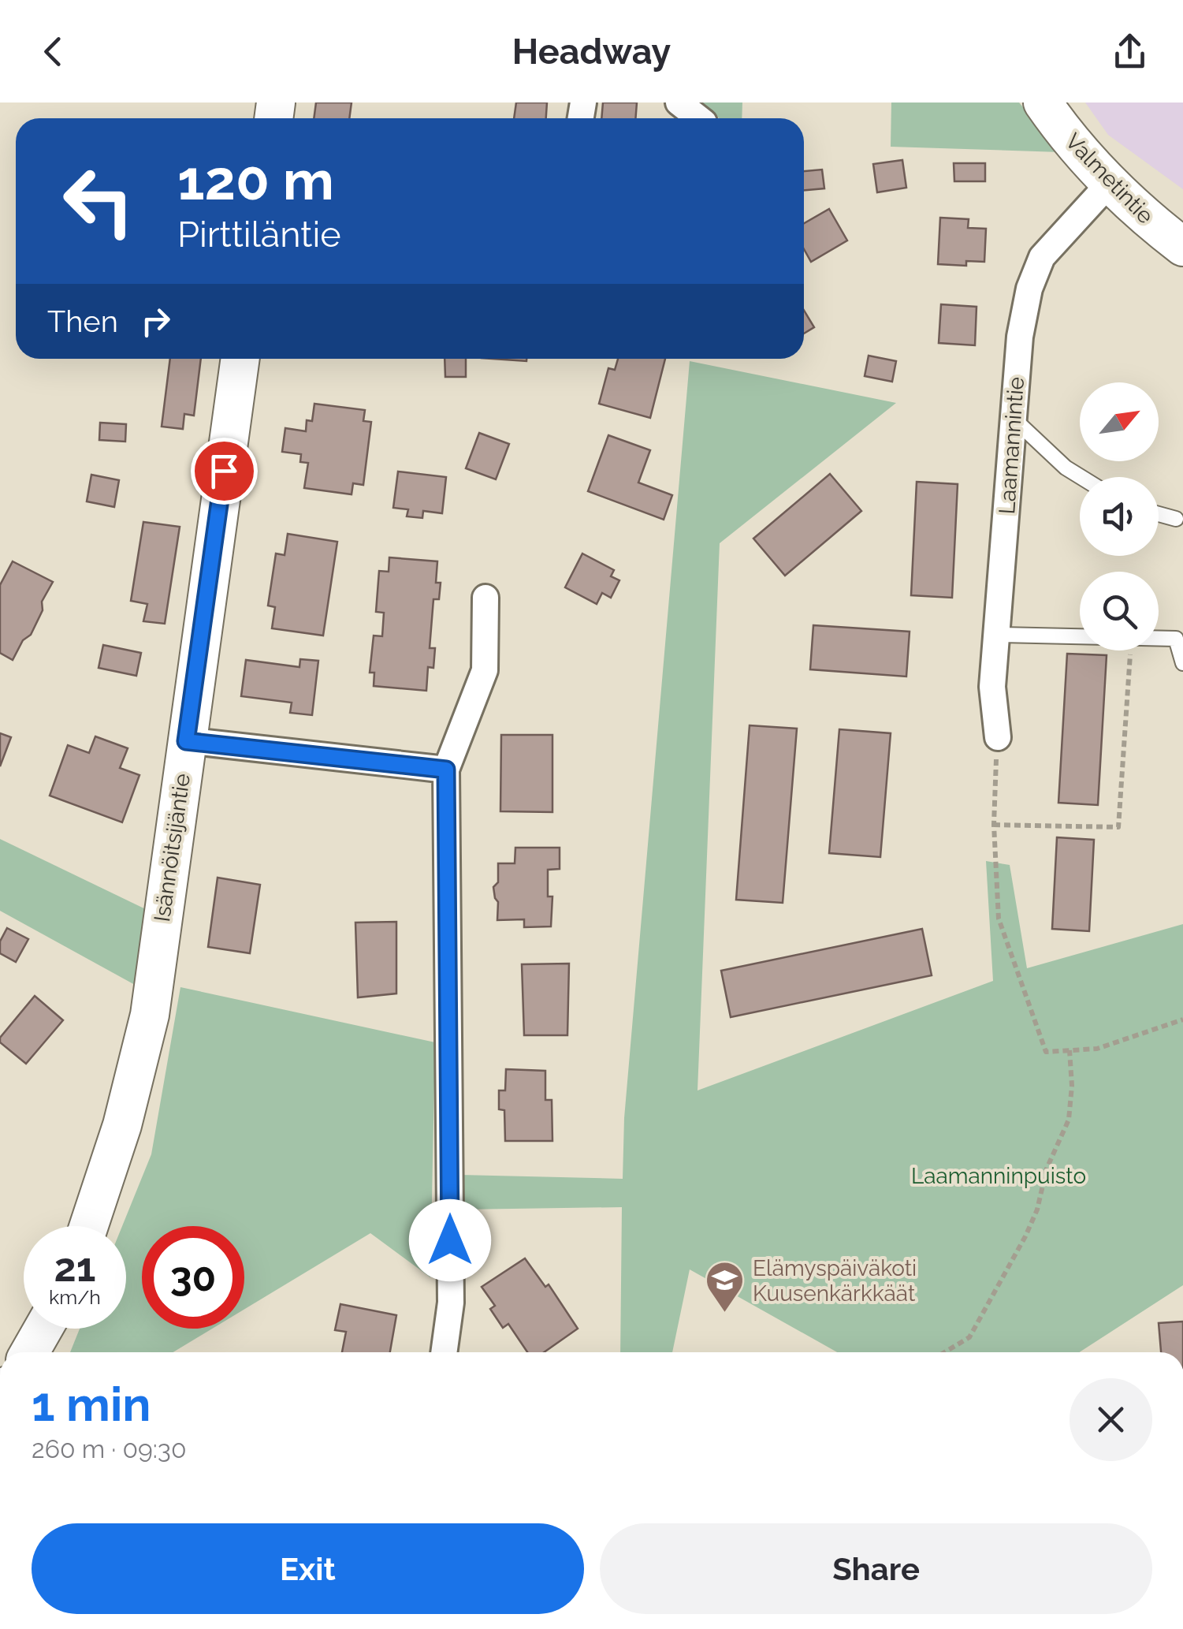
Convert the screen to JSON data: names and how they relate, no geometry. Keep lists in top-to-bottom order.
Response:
{
  "streets": {
    "street": ["Valmetintie", "Laamannintie", "Isännöitsijäntie"]
  },
  "crossings": [
    ["Valmetintie", "Laamannintie"]
  ],
  "parks": ["Laamanninpuisto"],
  "places": {
    "school or university": ["Elämyspäiväkoti Kuusenkärkkäät"]
  },
  "north": "top right",
  "page": {
    "header": "Headway",
    "turn": ["120 m", "Pirttiläntie"],
    "then": "Then",
    "speed": "21 km/h",
    "limit": "30",
    "heading": ["1 min", "260 m · 09:30"],
    "buttons": ["Exit", "Share"]
  }
}
